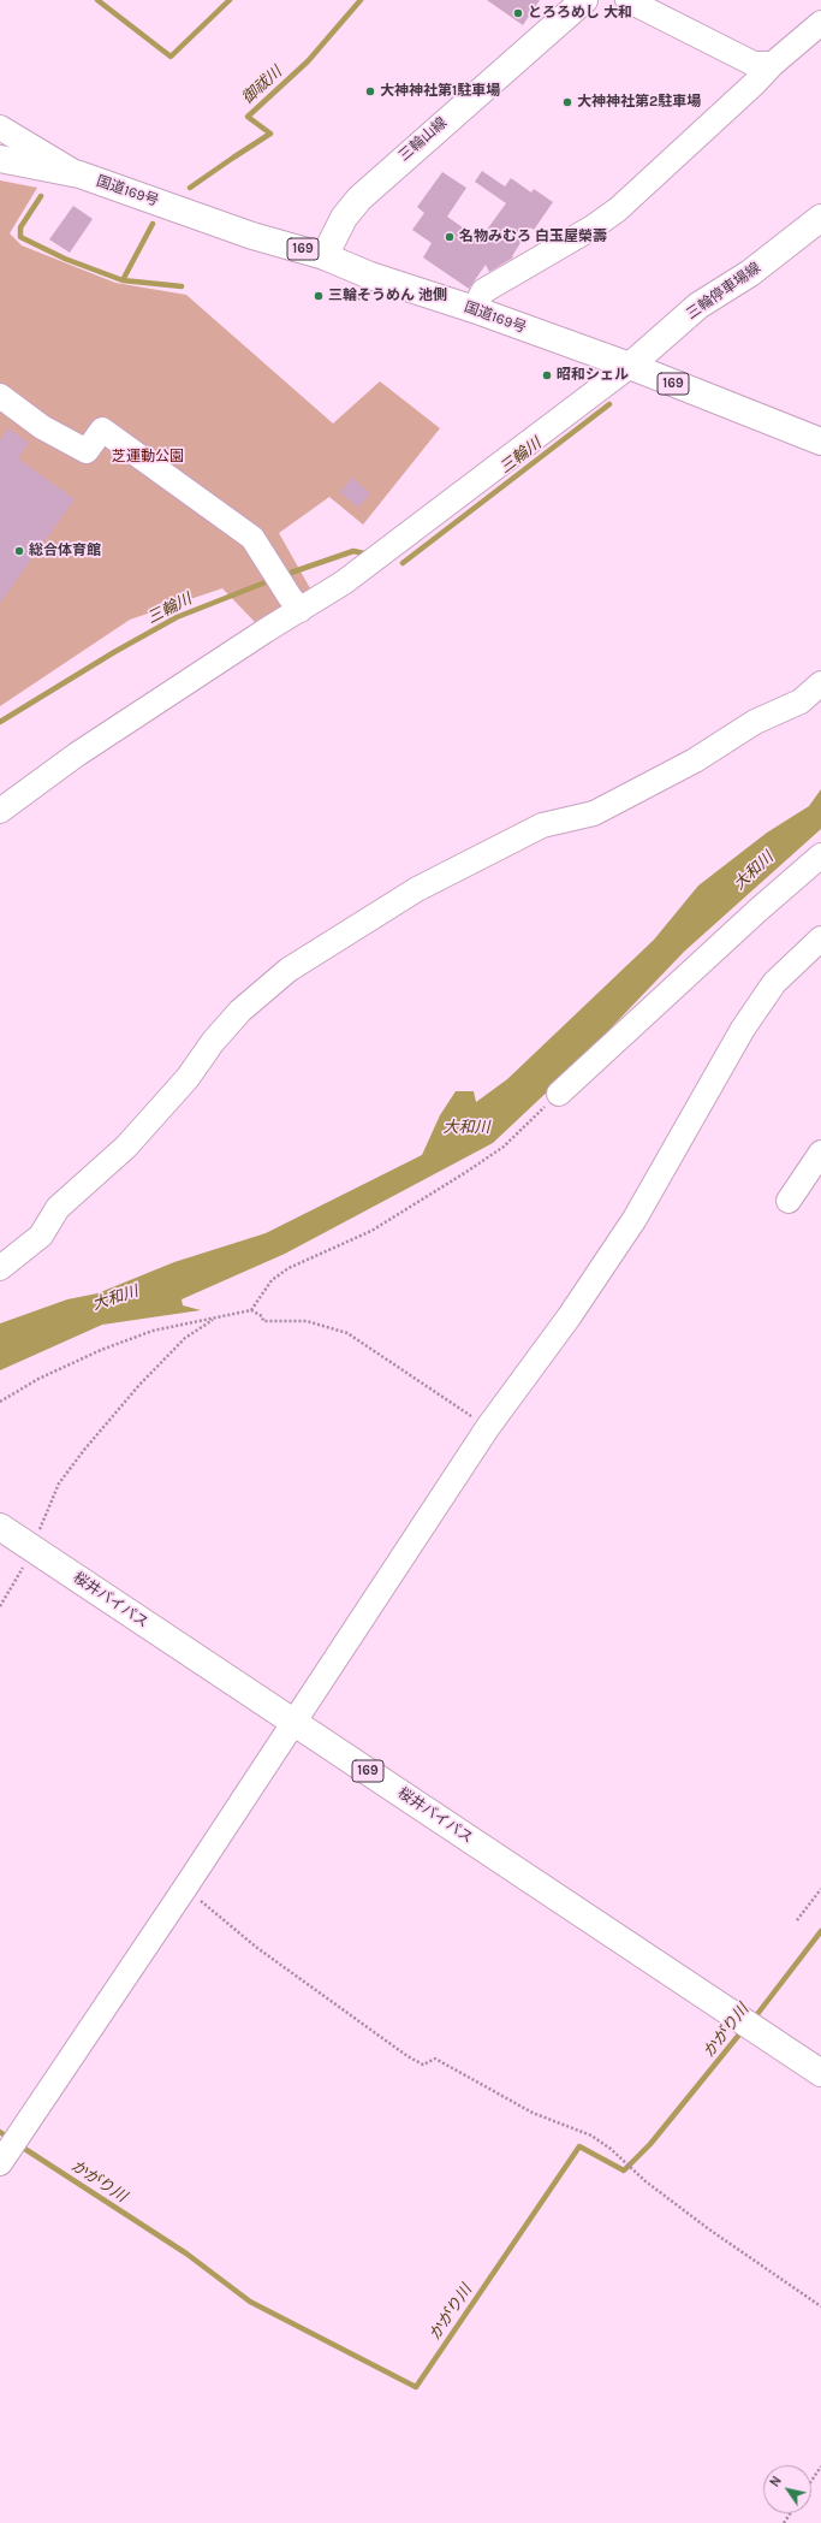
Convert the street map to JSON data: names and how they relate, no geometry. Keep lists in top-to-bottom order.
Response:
{
  "streets": {
    "main road": [
      "三輪山線",
      "国道169号",
      "169",
      "三輪停車場線",
      "桜井バイパス"
    ]
  },
  "crossings": [
    ["三輪山線", "国道169号"],
    ["国道169号", "三輪停車場線"]
  ],
  "water": [
    "御祓川",
    "三輪川",
    "大和川",
    "かがり川"
  ],
  "parks": ["芝運動公園"],
  "places": [
    "とろろめし 大和",
    "大神神社第1駐車場",
    "大神神社第2駐車場",
    "名物みむろ 白玉屋榮壽",
    "三輪そうめん 池側",
    "昭和シェル",
    "総合体育館"
  ],
  "north": "top left"
}
